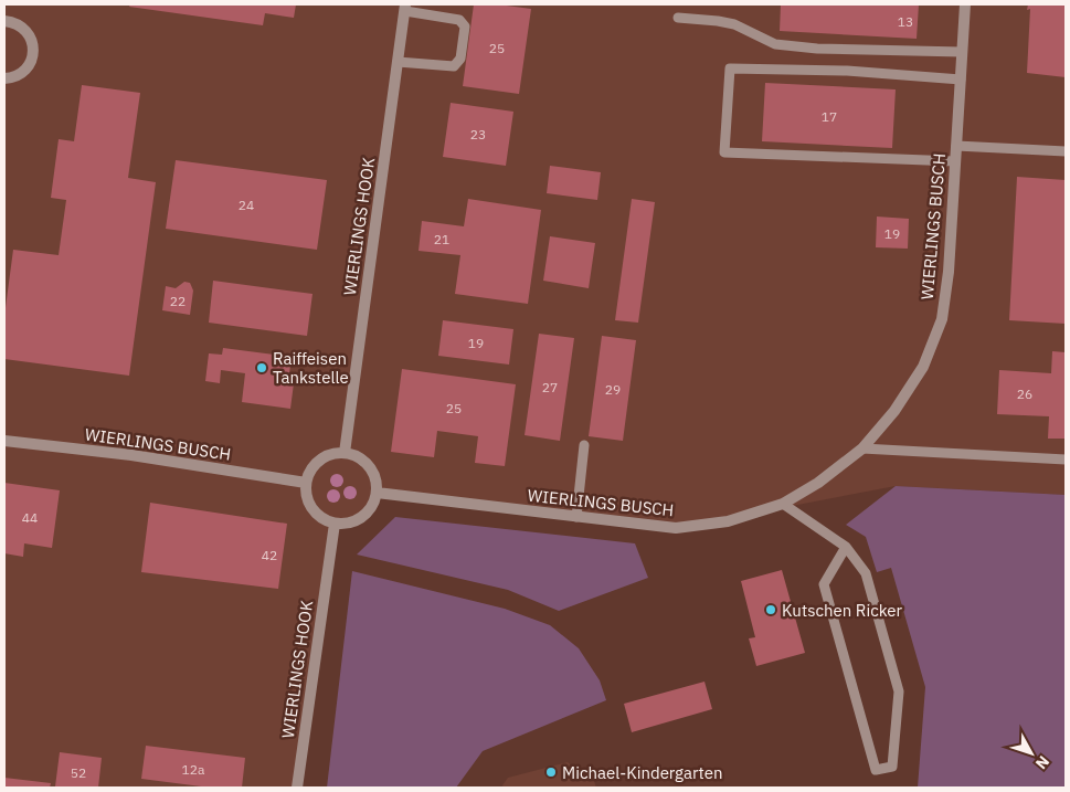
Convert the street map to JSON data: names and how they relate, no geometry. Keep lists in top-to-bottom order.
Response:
{
  "streets": {
    "street": ["WIERLINGS HOOK", "WIERLINGS BUSCH"]
  },
  "crossings": [
    ["WIERLINGS HOOK", "WIERLINGS BUSCH"]
  ],
  "places": ["Raiffeisen Tankstelle", "Kutschen Ricker", "Michael-Kindergarten"],
  "house_numbers": [
    "13",
    "25",
    "17",
    "23",
    "24",
    "19",
    "21",
    "22",
    "19",
    "27",
    "29",
    "26",
    "25",
    "44",
    "42",
    "12a",
    "52"
  ],
  "north": "bottom right"
}
